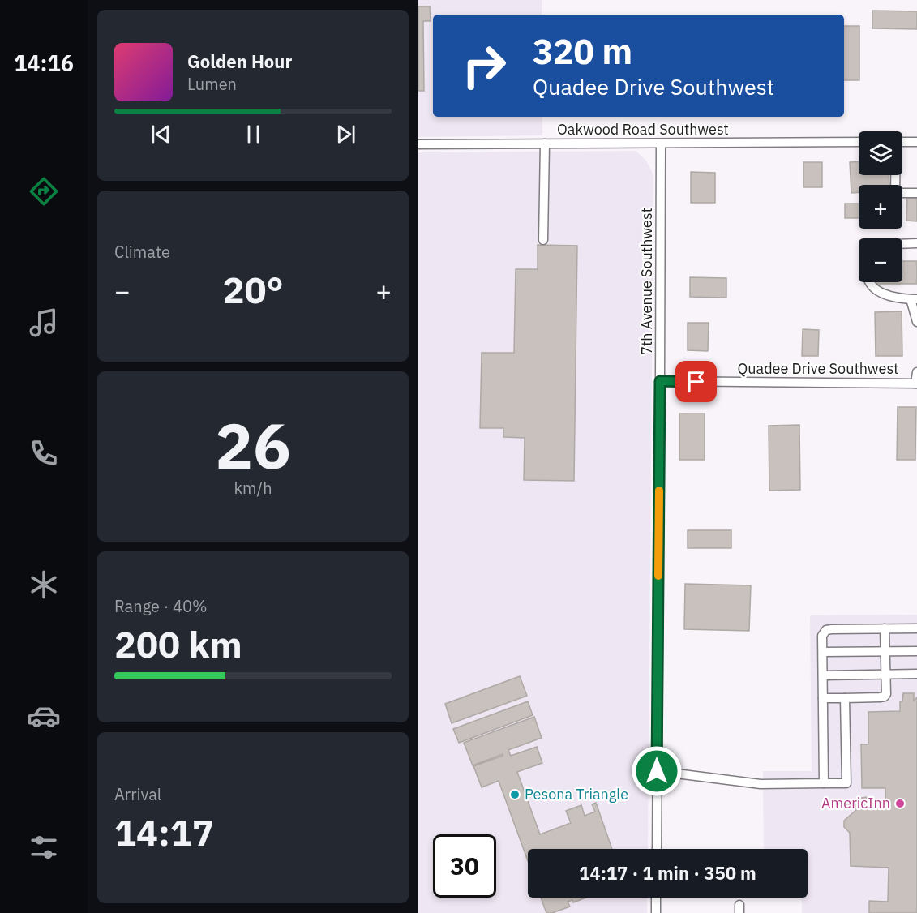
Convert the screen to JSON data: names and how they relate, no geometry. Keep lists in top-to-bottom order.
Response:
{
  "streets": {
    "street": ["Oakwood Road Southwest", "7th Avenue Southwest", "Quadee Drive Southwest"]
  },
  "crossings": [
    ["Oakwood Road Southwest", "7th Avenue Southwest"],
    ["7th Avenue Southwest", "Quadee Drive Southwest"]
  ],
  "places": ["Pesona Triangle", "AmericInn"],
  "page": {
    "tabs": "14:16",
    "turn": ["320 m", "Quadee Drive Southwest"],
    "song": ["Golden Hour", "Lumen"],
    "map_buttons": ["+", "−"],
    "tile": [
      "Climate",
      ["26", "km/h"],
      ["Range · 40%", "200 km"],
      ["Arrival", "14:17"]
    ],
    "heat": ["−", "20°", "+"],
    "limit": "30",
    "trip": "14:17 · 1 min · 350 m"
  }
}
